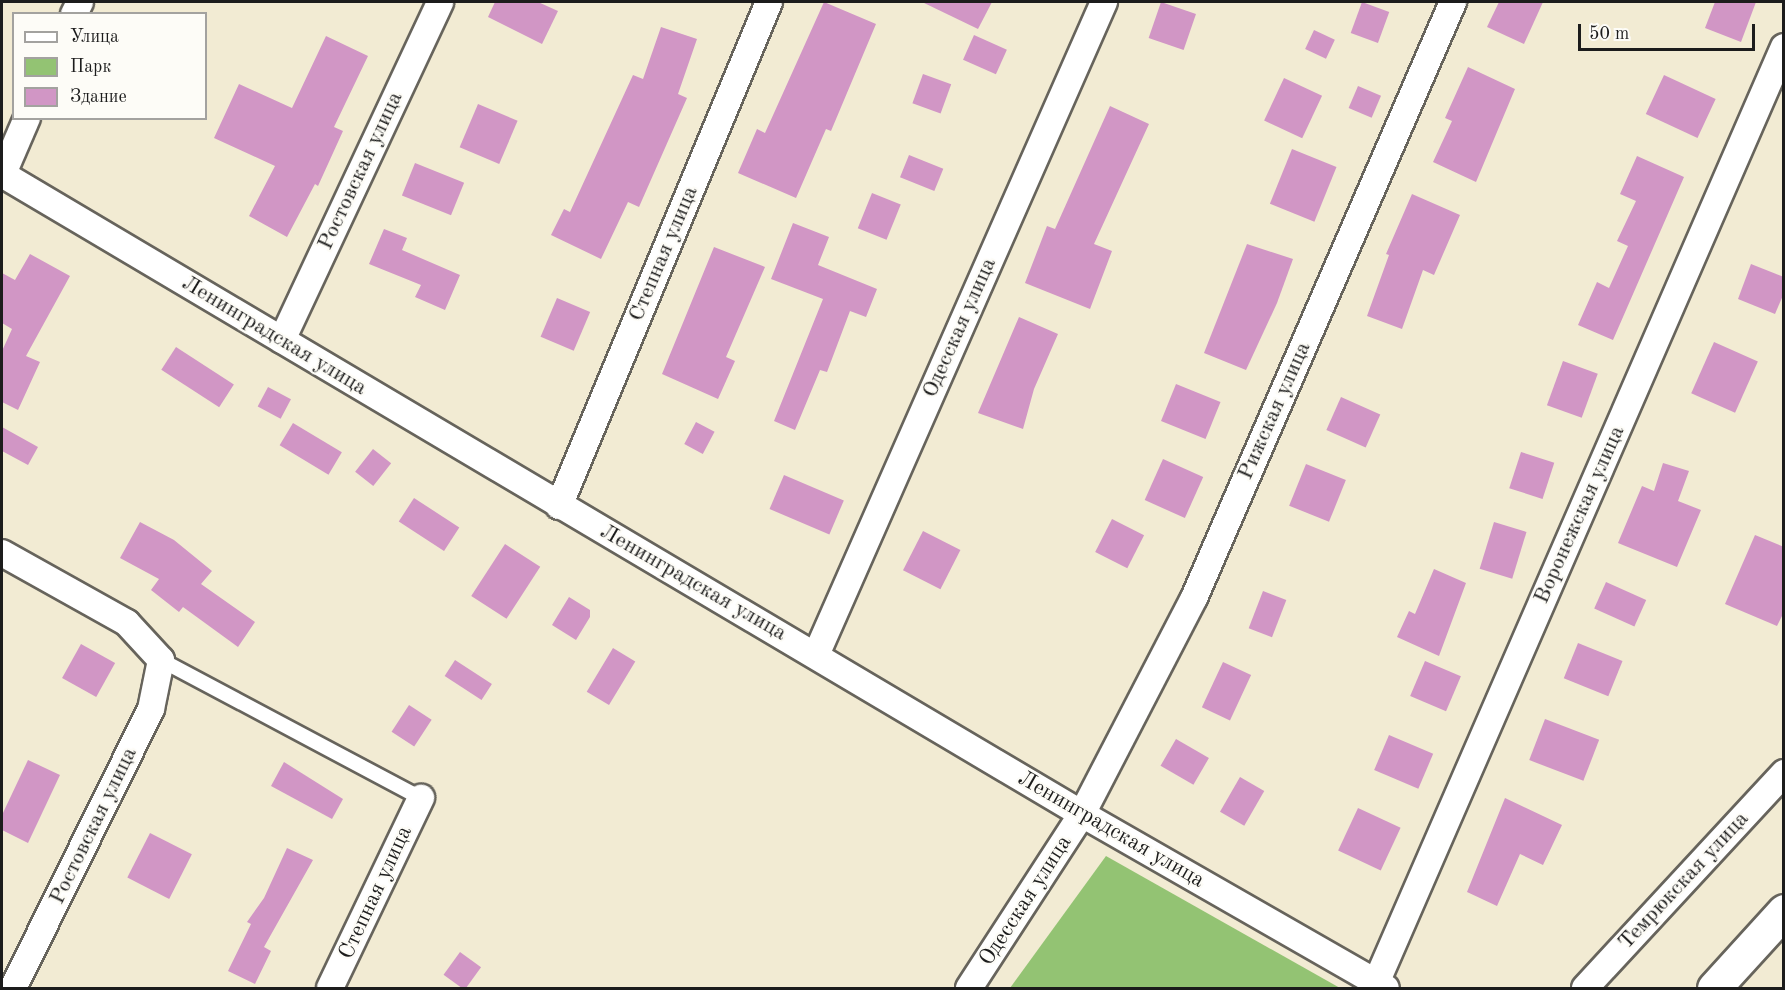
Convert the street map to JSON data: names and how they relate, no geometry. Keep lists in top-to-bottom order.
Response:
{
  "streets": {
    "street": [
      "Ростовская улица",
      "Степная улица",
      "Одесская улица",
      "Ленинградская улица",
      "Рижская улица",
      "Воронежская улица",
      "Темрюкская улица"
    ]
  },
  "crossings": [
    ["Ростовская улица", "Ленинградская улица"],
    ["Степная улица", "Ленинградская улица"],
    ["Одесская улица", "Ленинградская улица"],
    ["Одесская улица", "Рижская улица"],
    ["Ленинградская улица", "Рижская улица"],
    ["Ленинградская улица", "Воронежская улица"]
  ],
  "legend": ["Улица", "Парк", "Здание"],
  "scale_bar": "50 m"
}
